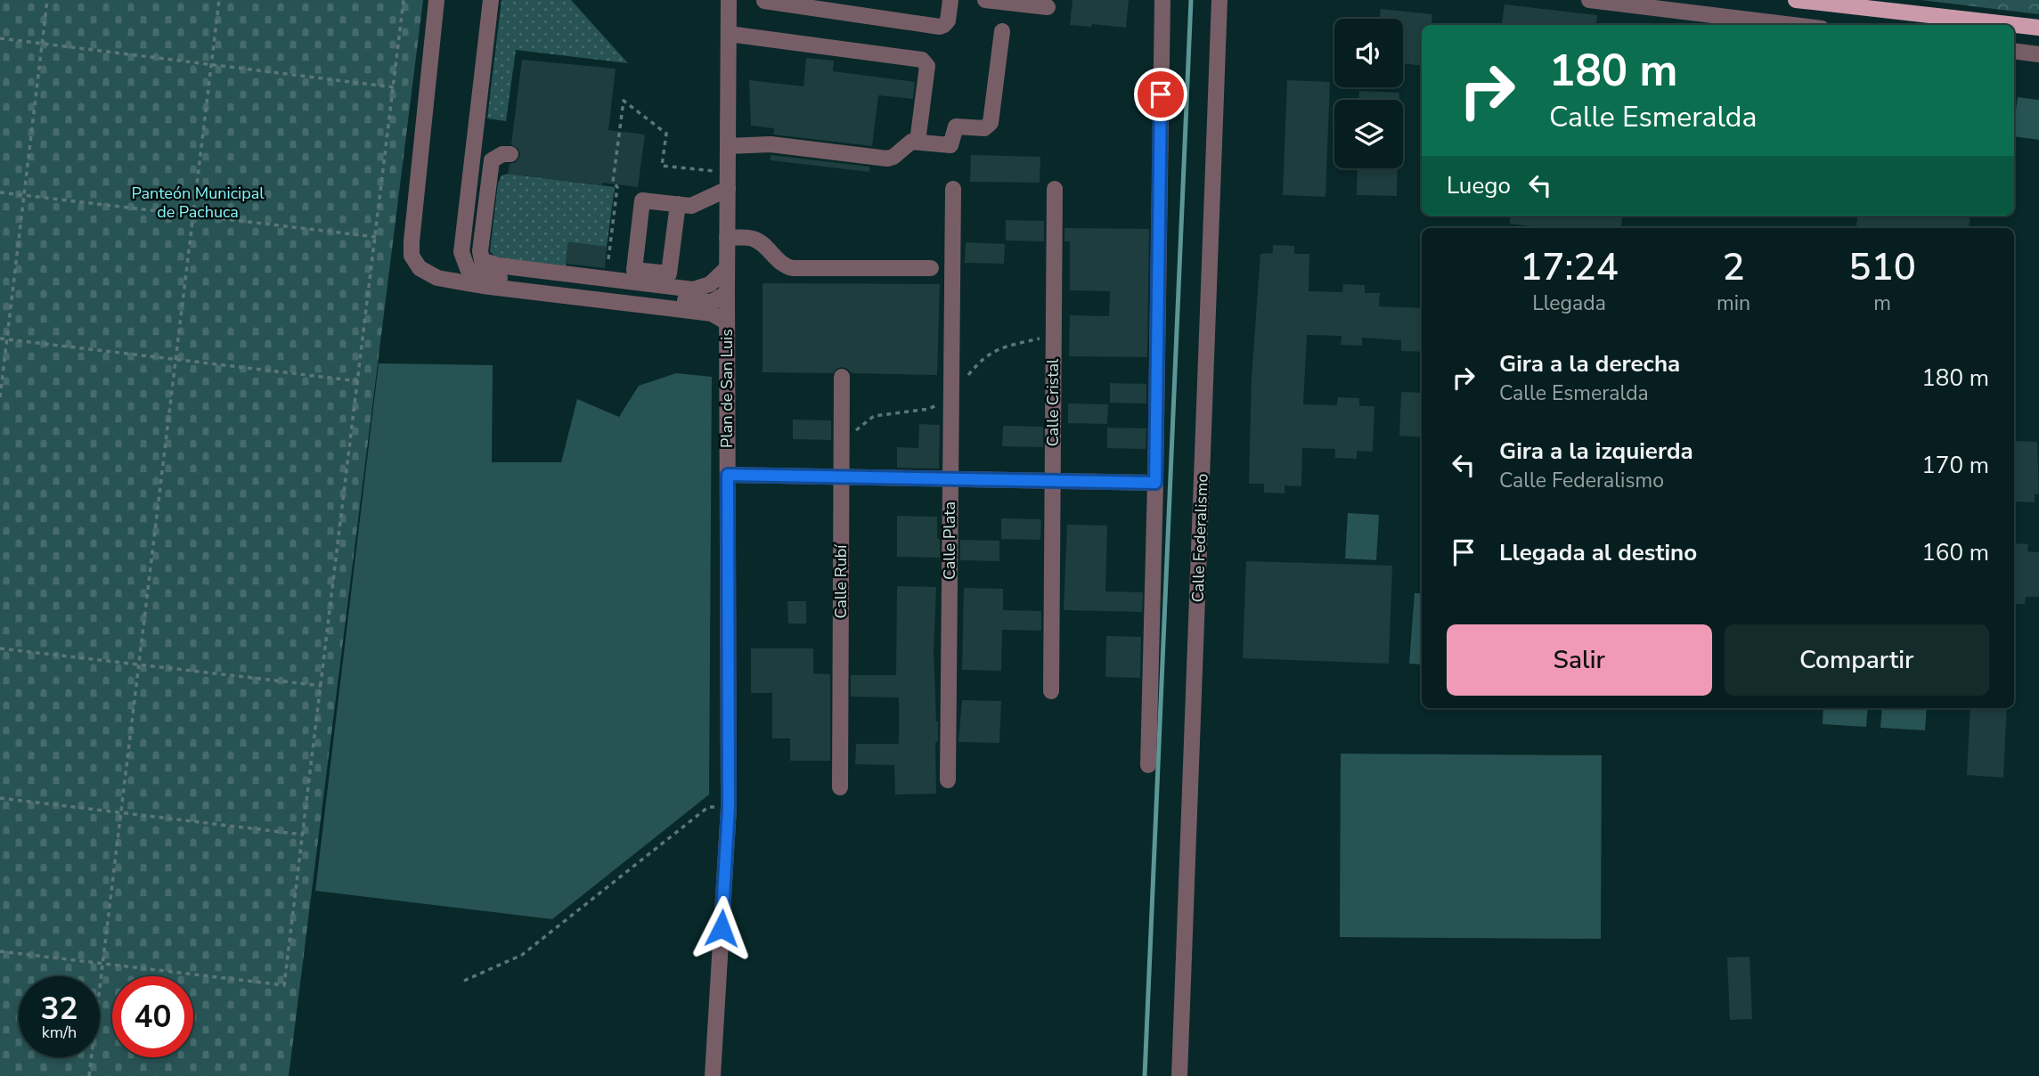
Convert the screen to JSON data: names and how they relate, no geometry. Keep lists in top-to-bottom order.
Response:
{
  "streets": {
    "street": [
      "Plan de San Luis",
      "Calle Cristal",
      "Calle Federalismo",
      "Calle Plata",
      "Calle Rubí"
    ]
  },
  "parks": ["Panteón Municipal de Pachuca"],
  "page": {
    "turn": ["180 m", "Calle Esmeralda"],
    "then": "Luego",
    "eta": [
      "17:24",
      "Llegada",
      "2",
      "min",
      "510",
      "m"
    ],
    "list": [
      {
        "name": "Gira a la derecha",
        "note": "Calle Esmeralda",
        "value": "180 m"
      },
      {
        "name": "Gira a la izquierda",
        "note": "Calle Federalismo",
        "value": "170 m"
      },
      {
        "name": "Llegada al destino",
        "value": "160 m"
      }
    ],
    "buttons": ["Salir", "Compartir"],
    "speed": "32 km/h",
    "limit": "40"
  }
}
